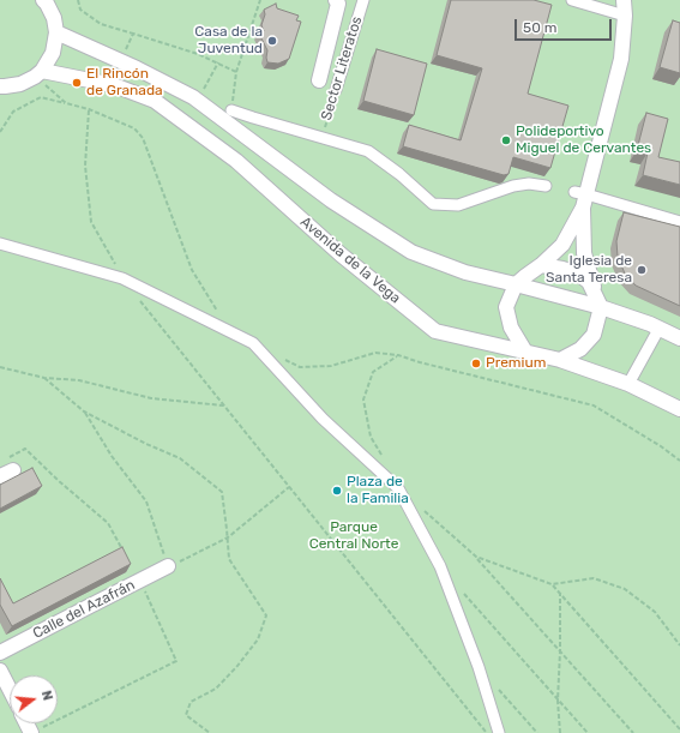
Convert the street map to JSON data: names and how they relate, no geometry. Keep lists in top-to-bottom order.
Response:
{
  "streets": {
    "street": ["Sector Literatos", "Avenida de la Vega", "Calle del Azafrán"]
  },
  "parks": ["Parque Central Norte"],
  "places": [
    "Casa de la Juventud",
    "El Rincón de Granada",
    "Polideportivo Miguel de Cervantes",
    "Iglesia de Santa Teresa",
    "Premium",
    "Plaza de la Familia"
  ],
  "scale_bar": "50 m",
  "north": "right"
}
